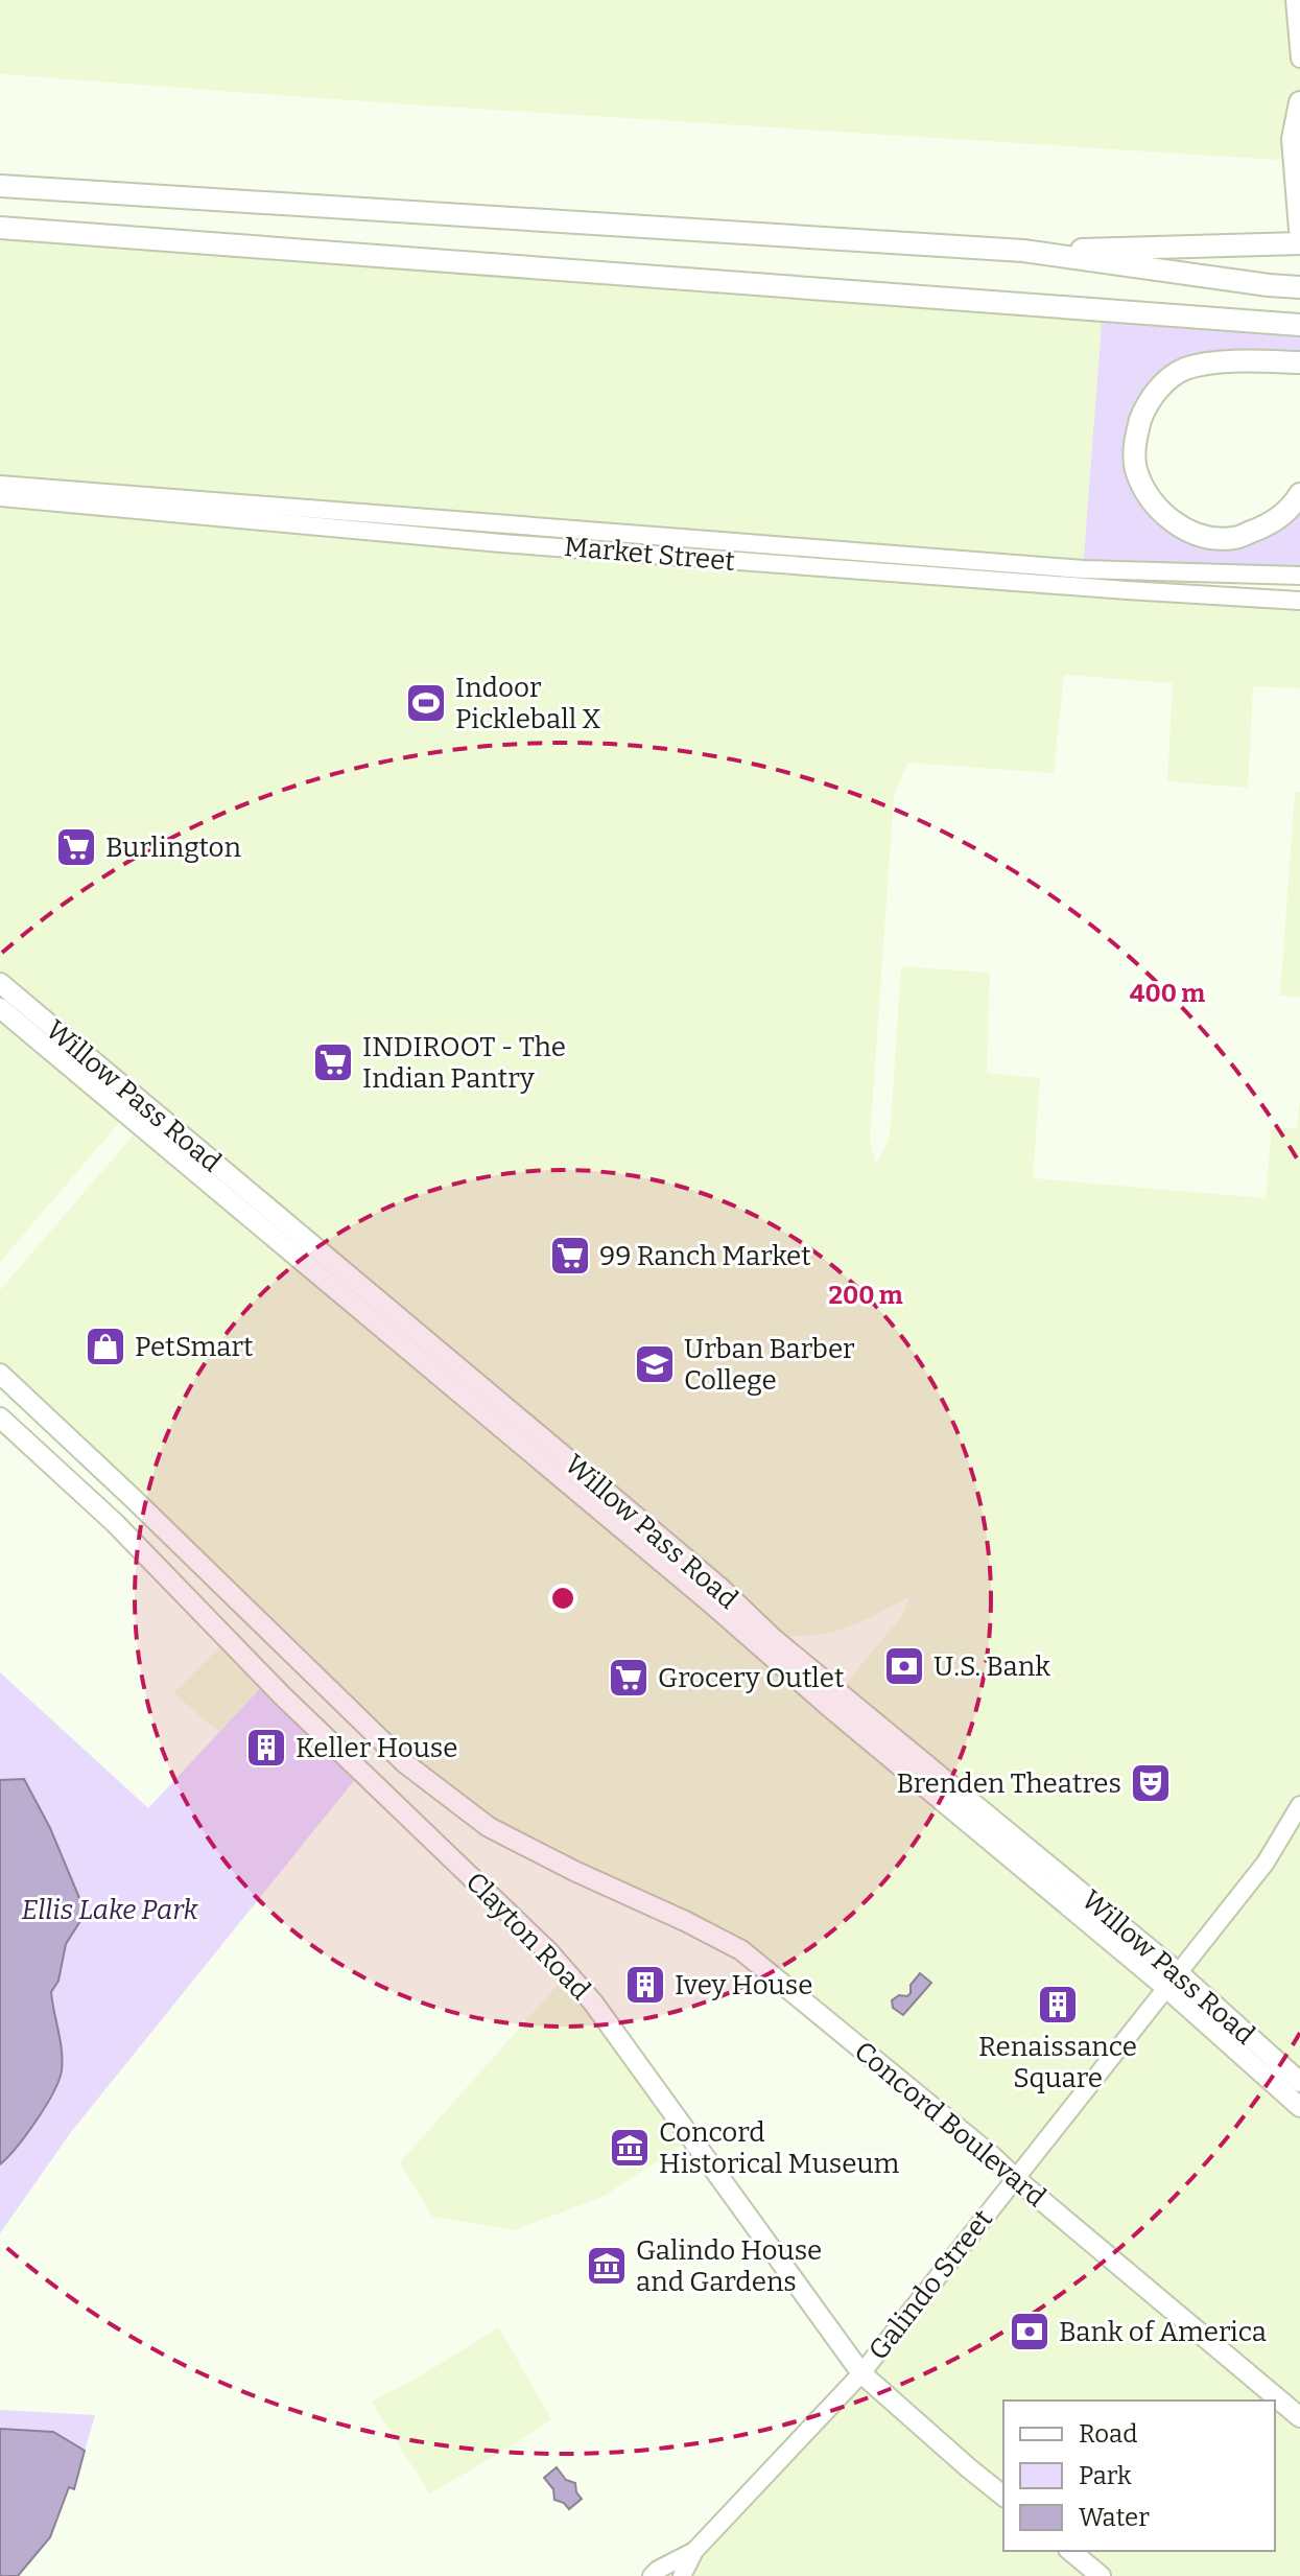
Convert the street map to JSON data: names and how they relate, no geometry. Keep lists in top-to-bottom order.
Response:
{
  "streets": {
    "main road": [
      "Market Street",
      "Willow Pass Road",
      "Clayton Road",
      "Concord Boulevard",
      "Galindo Street"
    ]
  },
  "crossings": [
    ["Willow Pass Road", "Galindo Street"],
    ["Clayton Road", "Concord Boulevard"],
    ["Clayton Road", "Galindo Street"],
    ["Concord Boulevard", "Galindo Street"]
  ],
  "parks": ["Ellis Lake Park"],
  "places": {
    "sports": ["Indoor Pickleball X"],
    "supermarket": [
      "Burlington",
      "INDIROOT - The Indian Pantry",
      "99 Ranch Market",
      "Grocery Outlet"
    ],
    "shop": ["PetSmart"],
    "school or university": ["Urban Barber College"],
    "bank": ["U.S. Bank", "Bank of America"],
    "building": ["Keller House", "Ivey House", "Renaissance Square"],
    "theatre": ["Brenden Theatres"],
    "museum": ["Concord Historical Museum", "Galindo House and Gardens"]
  },
  "legend": ["Road", "Park", "Water"],
  "rings": ["400 m", "200 m"]
}
